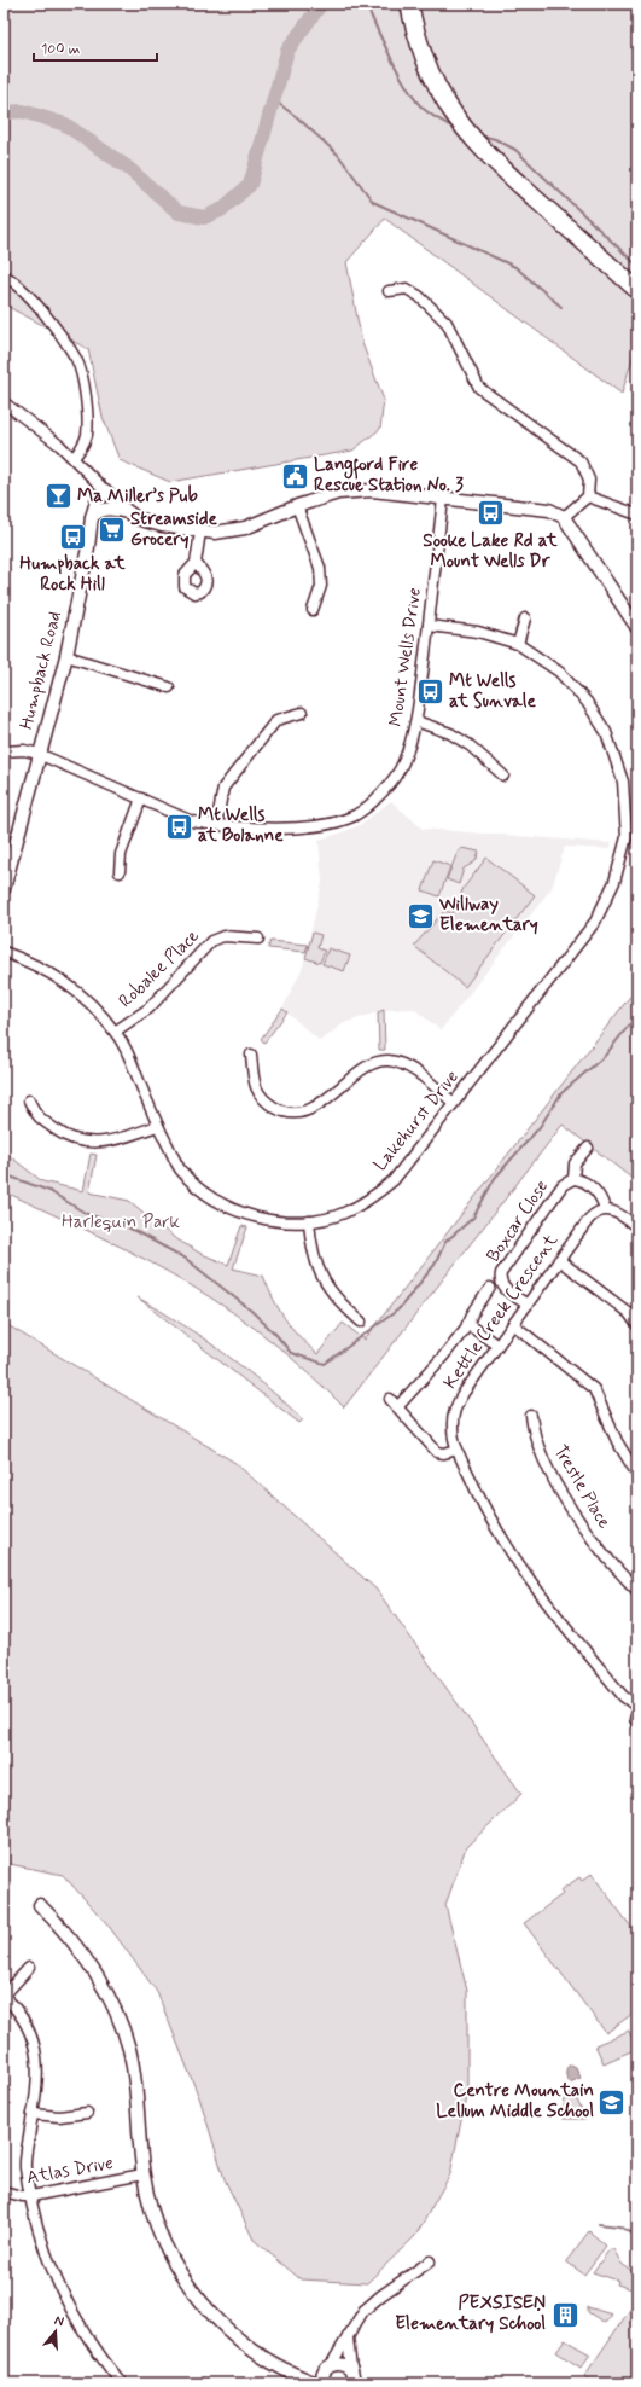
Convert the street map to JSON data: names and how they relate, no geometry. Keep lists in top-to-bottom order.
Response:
{
  "streets": {
    "street": [
      "Mount Wells Drive",
      "Humpback Road",
      "Robalee Place",
      "Lakehurst Drive",
      "Boxcar Close",
      "Kettle Creek Crescent",
      "Trestle Place",
      "Atlas Drive"
    ]
  },
  "crossings": [
    ["Mount Wells Drive", "Humpback Road"],
    ["Mount Wells Drive", "Lakehurst Drive"],
    ["Robalee Place", "Lakehurst Drive"],
    ["Boxcar Close", "Kettle Creek Crescent"]
  ],
  "parks": ["Harlequin Park"],
  "places": {
    "public building": ["Langford Fire Rescue Station No. 3"],
    "bar": ["Ma Miller’s Pub"],
    "bus stop": [
      "Sooke Lake Rd at Mount Wells Dr",
      "Humpback at Rock Hill",
      "Mt Wells at Sunvale",
      "Mt Wells at Bolanne"
    ],
    "supermarket": ["Streamside Grocery"],
    "school or university": ["Willway Elementary", "Centre Mountain Lellum Middle School"],
    "building": ["PEXSISEṈ Elementary School"]
  },
  "scale_bar": "100 m",
  "north": "top"
}
